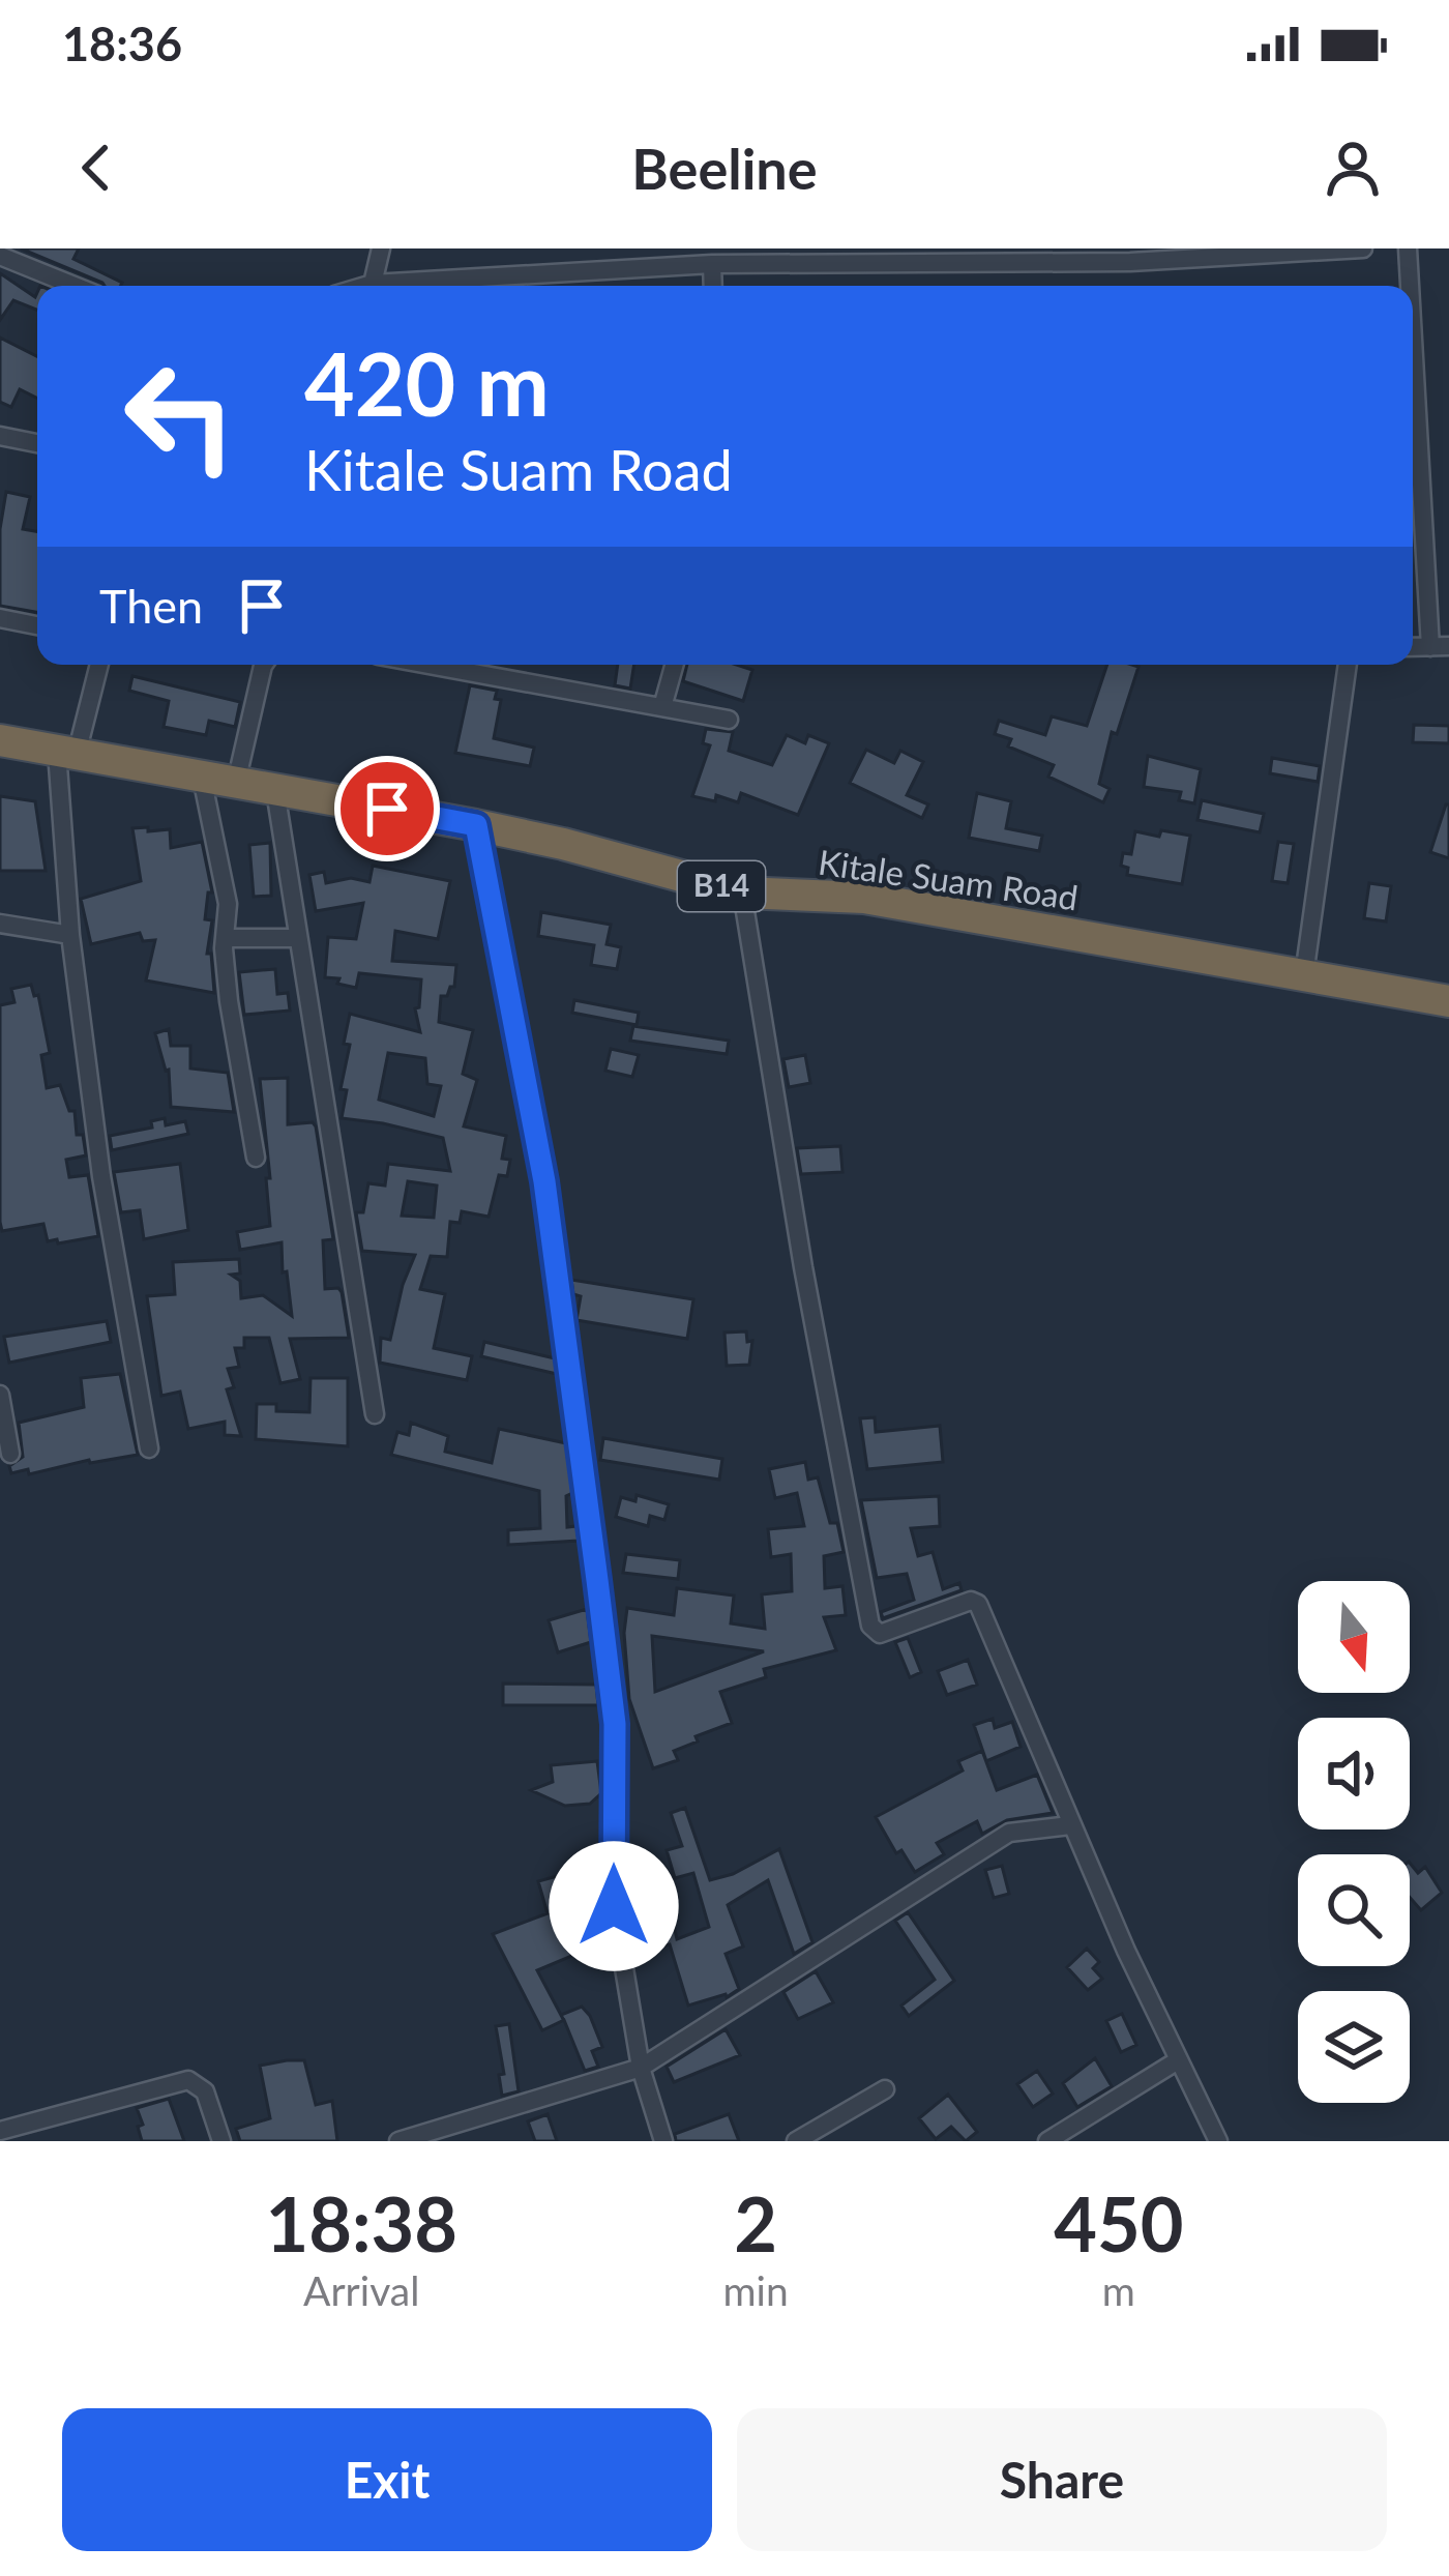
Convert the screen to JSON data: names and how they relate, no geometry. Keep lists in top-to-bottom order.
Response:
{
  "streets": {
    "highway": ["Kitale Suam Road", "B14"]
  },
  "north": "bottom",
  "page": {
    "status": "18:36",
    "header": "Beeline",
    "turn": ["420 m", "Kitale Suam Road"],
    "then": "Then",
    "eta": [
      "18:38",
      "Arrival",
      "2",
      "min",
      "450",
      "m"
    ],
    "buttons": ["Exit", "Share"]
  }
}
